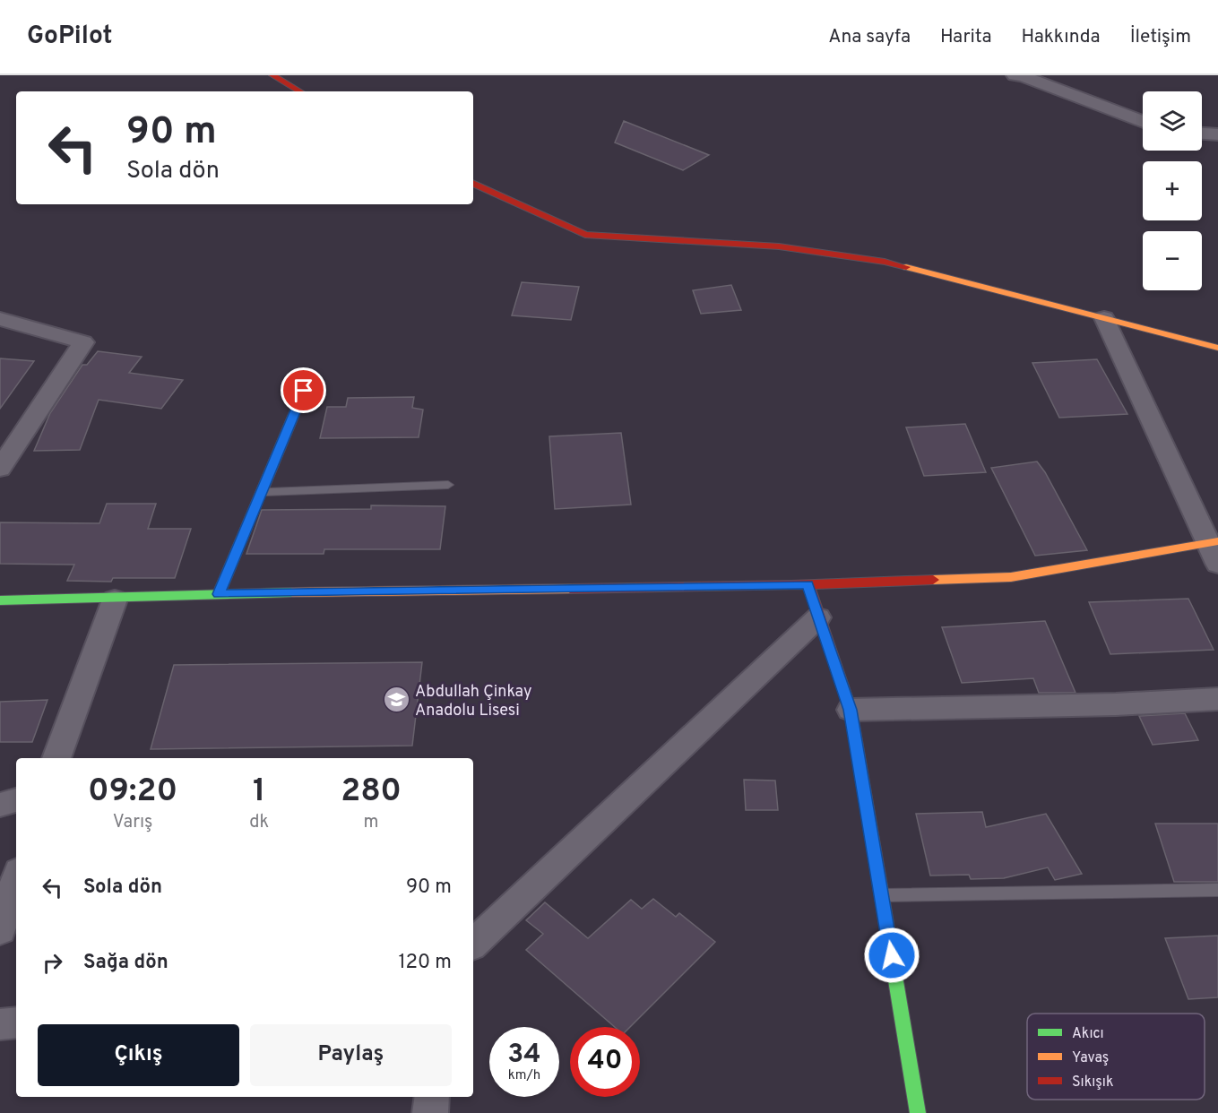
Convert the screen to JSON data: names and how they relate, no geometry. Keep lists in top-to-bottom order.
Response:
{
  "places": {
    "school or university": ["Abdullah Çinkay Anadolu Lisesi"]
  },
  "legend": ["Akıcı", "Yavaş", "Sıkışık"],
  "page": {
    "header": "GoPilot",
    "nav": [
      "Ana sayfa",
      "Harita",
      "Hakkında",
      "İletişim"
    ],
    "map_buttons": ["+", "−"],
    "turn": ["90 m", "Sola dön"],
    "eta": [
      "09:20",
      "Varış",
      "1",
      "dk",
      "280",
      "m"
    ],
    "list": [
      {
        "name": "Sola dön",
        "value": "90 m"
      },
      {
        "name": "Sağa dön",
        "value": "120 m"
      }
    ],
    "buttons": ["Çıkış", "Paylaş"],
    "speed": "34 km/h",
    "limit": "40"
  }
}
